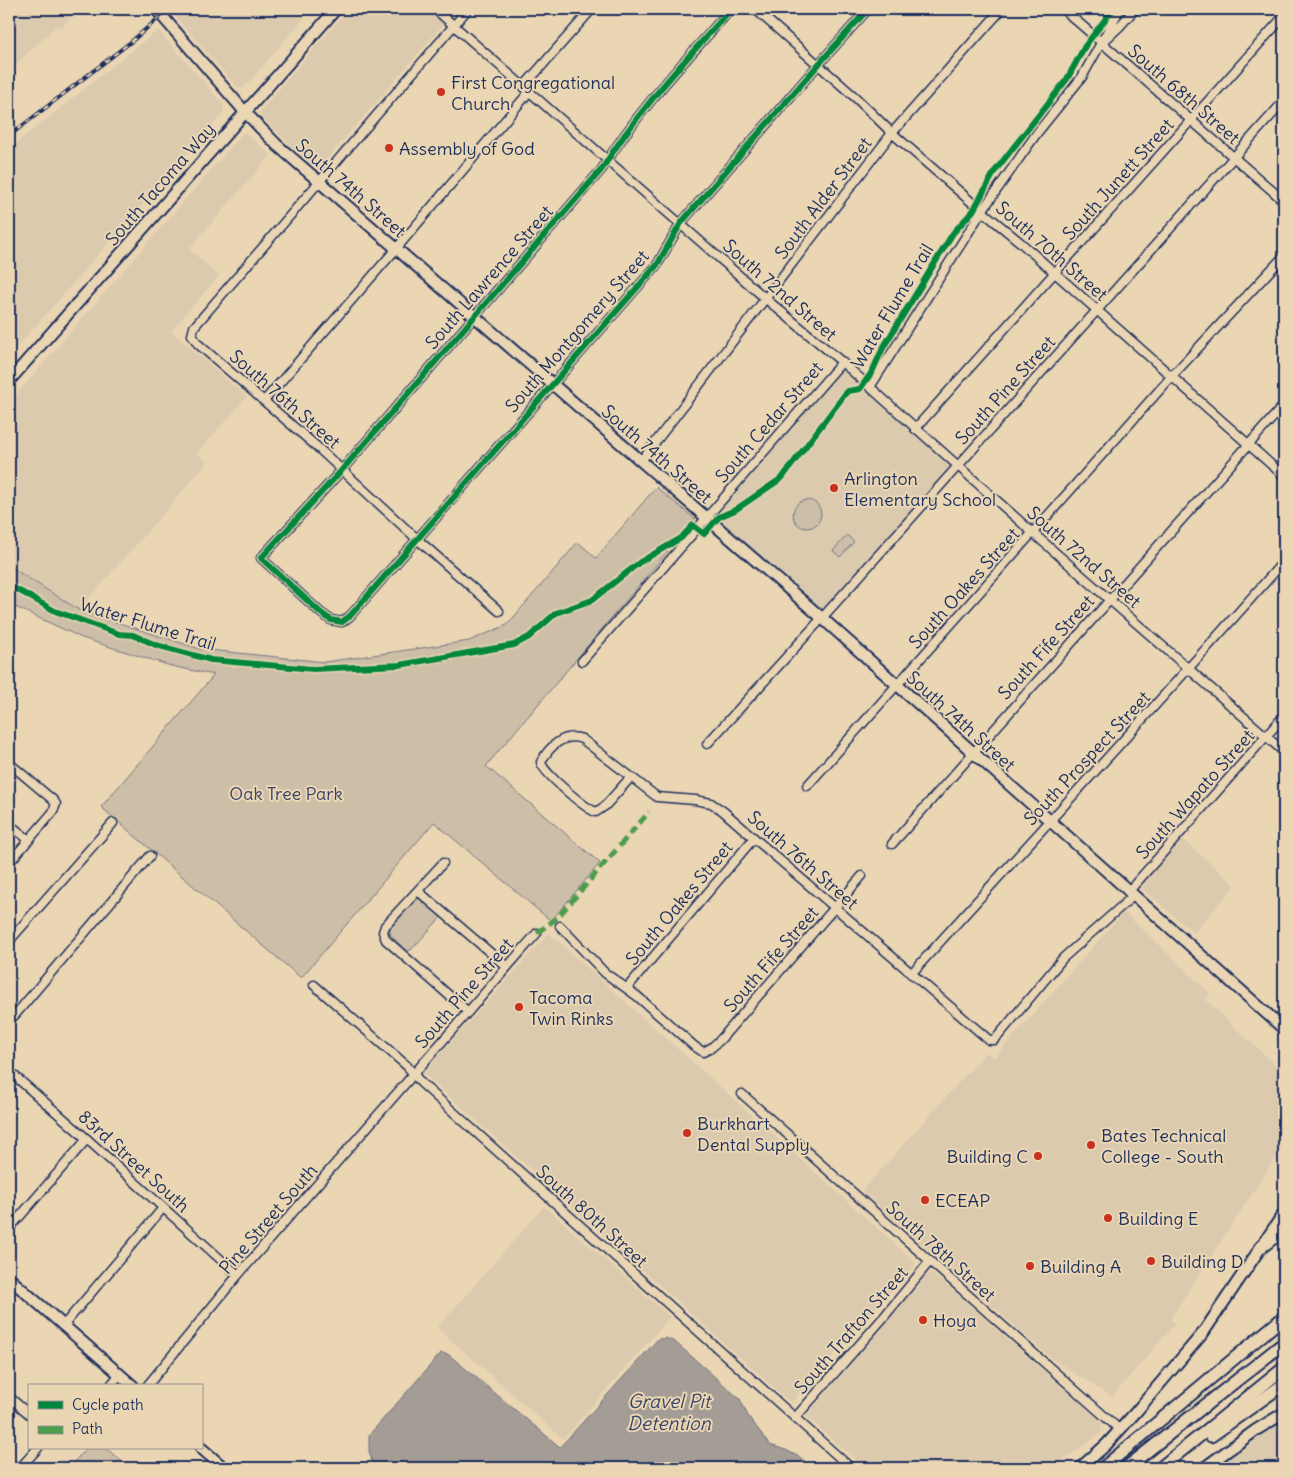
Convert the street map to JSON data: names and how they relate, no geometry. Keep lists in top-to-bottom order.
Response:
{
  "streets": {
    "main road": ["South Tacoma Way", "South 74th Street"],
    "street": [
      "South 68th Street",
      "South Junett Street",
      "South Alder Street",
      "South 70th Street",
      "South Lawrence Street",
      "South 72nd Street",
      "South Montgomery Street",
      "South Pine Street",
      "South 76th Street",
      "South Cedar Street",
      "South Oakes Street",
      "South Fife Street",
      "South Prospect Street",
      "South Wapato Street",
      "83rd Street South",
      "South 80th Street",
      "Pine Street South",
      "South 78th Street",
      "South Trafton Street"
    ],
    "cycle path": ["Water Flume Trail"]
  },
  "crossings": [
    ["South 68th Street", "South Junett Street"],
    ["South 68th Street", "South Pine Street"],
    ["South Junett Street", "South 70th Street"],
    ["South Junett Street", "South 72nd Street"],
    ["South Tacoma Way", "South 74th Street"],
    ["South 74th Street", "South Alder Street"],
    ["South 74th Street", "South Lawrence Street"],
    ["South 74th Street", "South Montgomery Street"],
    ["South 74th Street", "South Pine Street"],
    ["South 74th Street", "South 76th Street"],
    ["South 74th Street", "South Cedar Street"],
    ["South 74th Street", "South Oakes Street"],
    ["South 74th Street", "South Fife Street"],
    ["South 74th Street", "South Prospect Street"],
    ["South 74th Street", "South Wapato Street"],
    ["South Alder Street", "South 70th Street"],
    ["South Alder Street", "South 72nd Street"],
    ["South 70th Street", "South Montgomery Street"],
    ["South 70th Street", "South Pine Street"],
    ["South 70th Street", "South Oakes Street"],
    ["South 70th Street", "South Fife Street"],
    ["South Lawrence Street", "South 72nd Street"],
    ["South Lawrence Street", "South Montgomery Street"],
    ["South Lawrence Street", "South 76th Street"],
    ["South 72nd Street", "South Montgomery Street"],
    ["South 72nd Street", "South Pine Street"],
    ["South 72nd Street", "South Cedar Street"],
    ["South 72nd Street", "South Oakes Street"],
    ["South 72nd Street", "South Fife Street"],
    ["South 72nd Street", "South Prospect Street"],
    ["South 72nd Street", "South Wapato Street"],
    ["South Montgomery Street", "South 76th Street"],
    ["South Pine Street", "South 80th Street"],
    ["South Pine Street", "Pine Street South"],
    ["South 76th Street", "South Oakes Street"],
    ["South 76th Street", "South Fife Street"],
    ["South 76th Street", "South Prospect Street"],
    ["South 76th Street", "South Wapato Street"],
    ["South Oakes Street", "South Fife Street"],
    ["83rd Street South", "Pine Street South"],
    ["South 80th Street", "Pine Street South"],
    ["South 80th Street", "South Trafton Street"],
    ["South 78th Street", "South Trafton Street"]
  ],
  "water": ["Gravel Pit Detention"],
  "parks": ["Oak Tree Park"],
  "places": [
    "First Congregational Church",
    "Assembly of God",
    "Arlington Elementary School",
    "Tacoma Twin Rinks",
    "Burkhart Dental Supply",
    "Bates Technical College - South",
    "Building C",
    "ECEAP",
    "Building E",
    "Building D",
    "Building A",
    "Hoya"
  ],
  "legend": ["Cycle path", "Path"]
}
